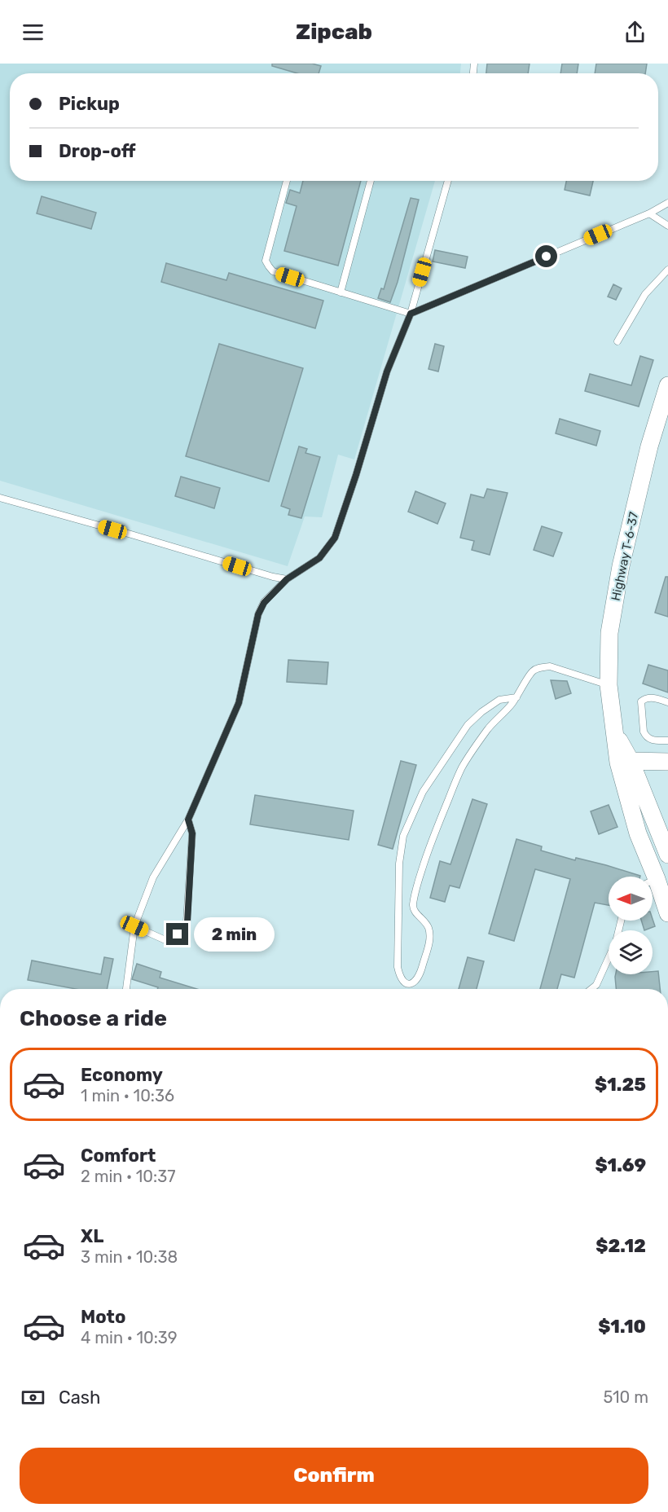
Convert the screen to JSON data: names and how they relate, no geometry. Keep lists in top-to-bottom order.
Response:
{
  "streets": {
    "main road": ["Highway T-6-37"]
  },
  "north": "left",
  "page": {
    "header": "Zipcab",
    "banner": ["Pickup", "Drop-off"],
    "bubble": "2 min",
    "heading": "Choose a ride",
    "list": [
      {
        "name": "Economy",
        "note": "1 min · 10:36",
        "value": "$1.25"
      },
      {
        "name": "Comfort",
        "note": "2 min · 10:37",
        "value": "$1.69"
      },
      {
        "name": "XL",
        "note": "3 min · 10:38",
        "value": "$2.12"
      },
      {
        "name": "Moto",
        "note": "4 min · 10:39",
        "value": "$1.10"
      }
    ],
    "pay": ["Cash", "510 m"],
    "buttons": "Confirm"
  }
}
